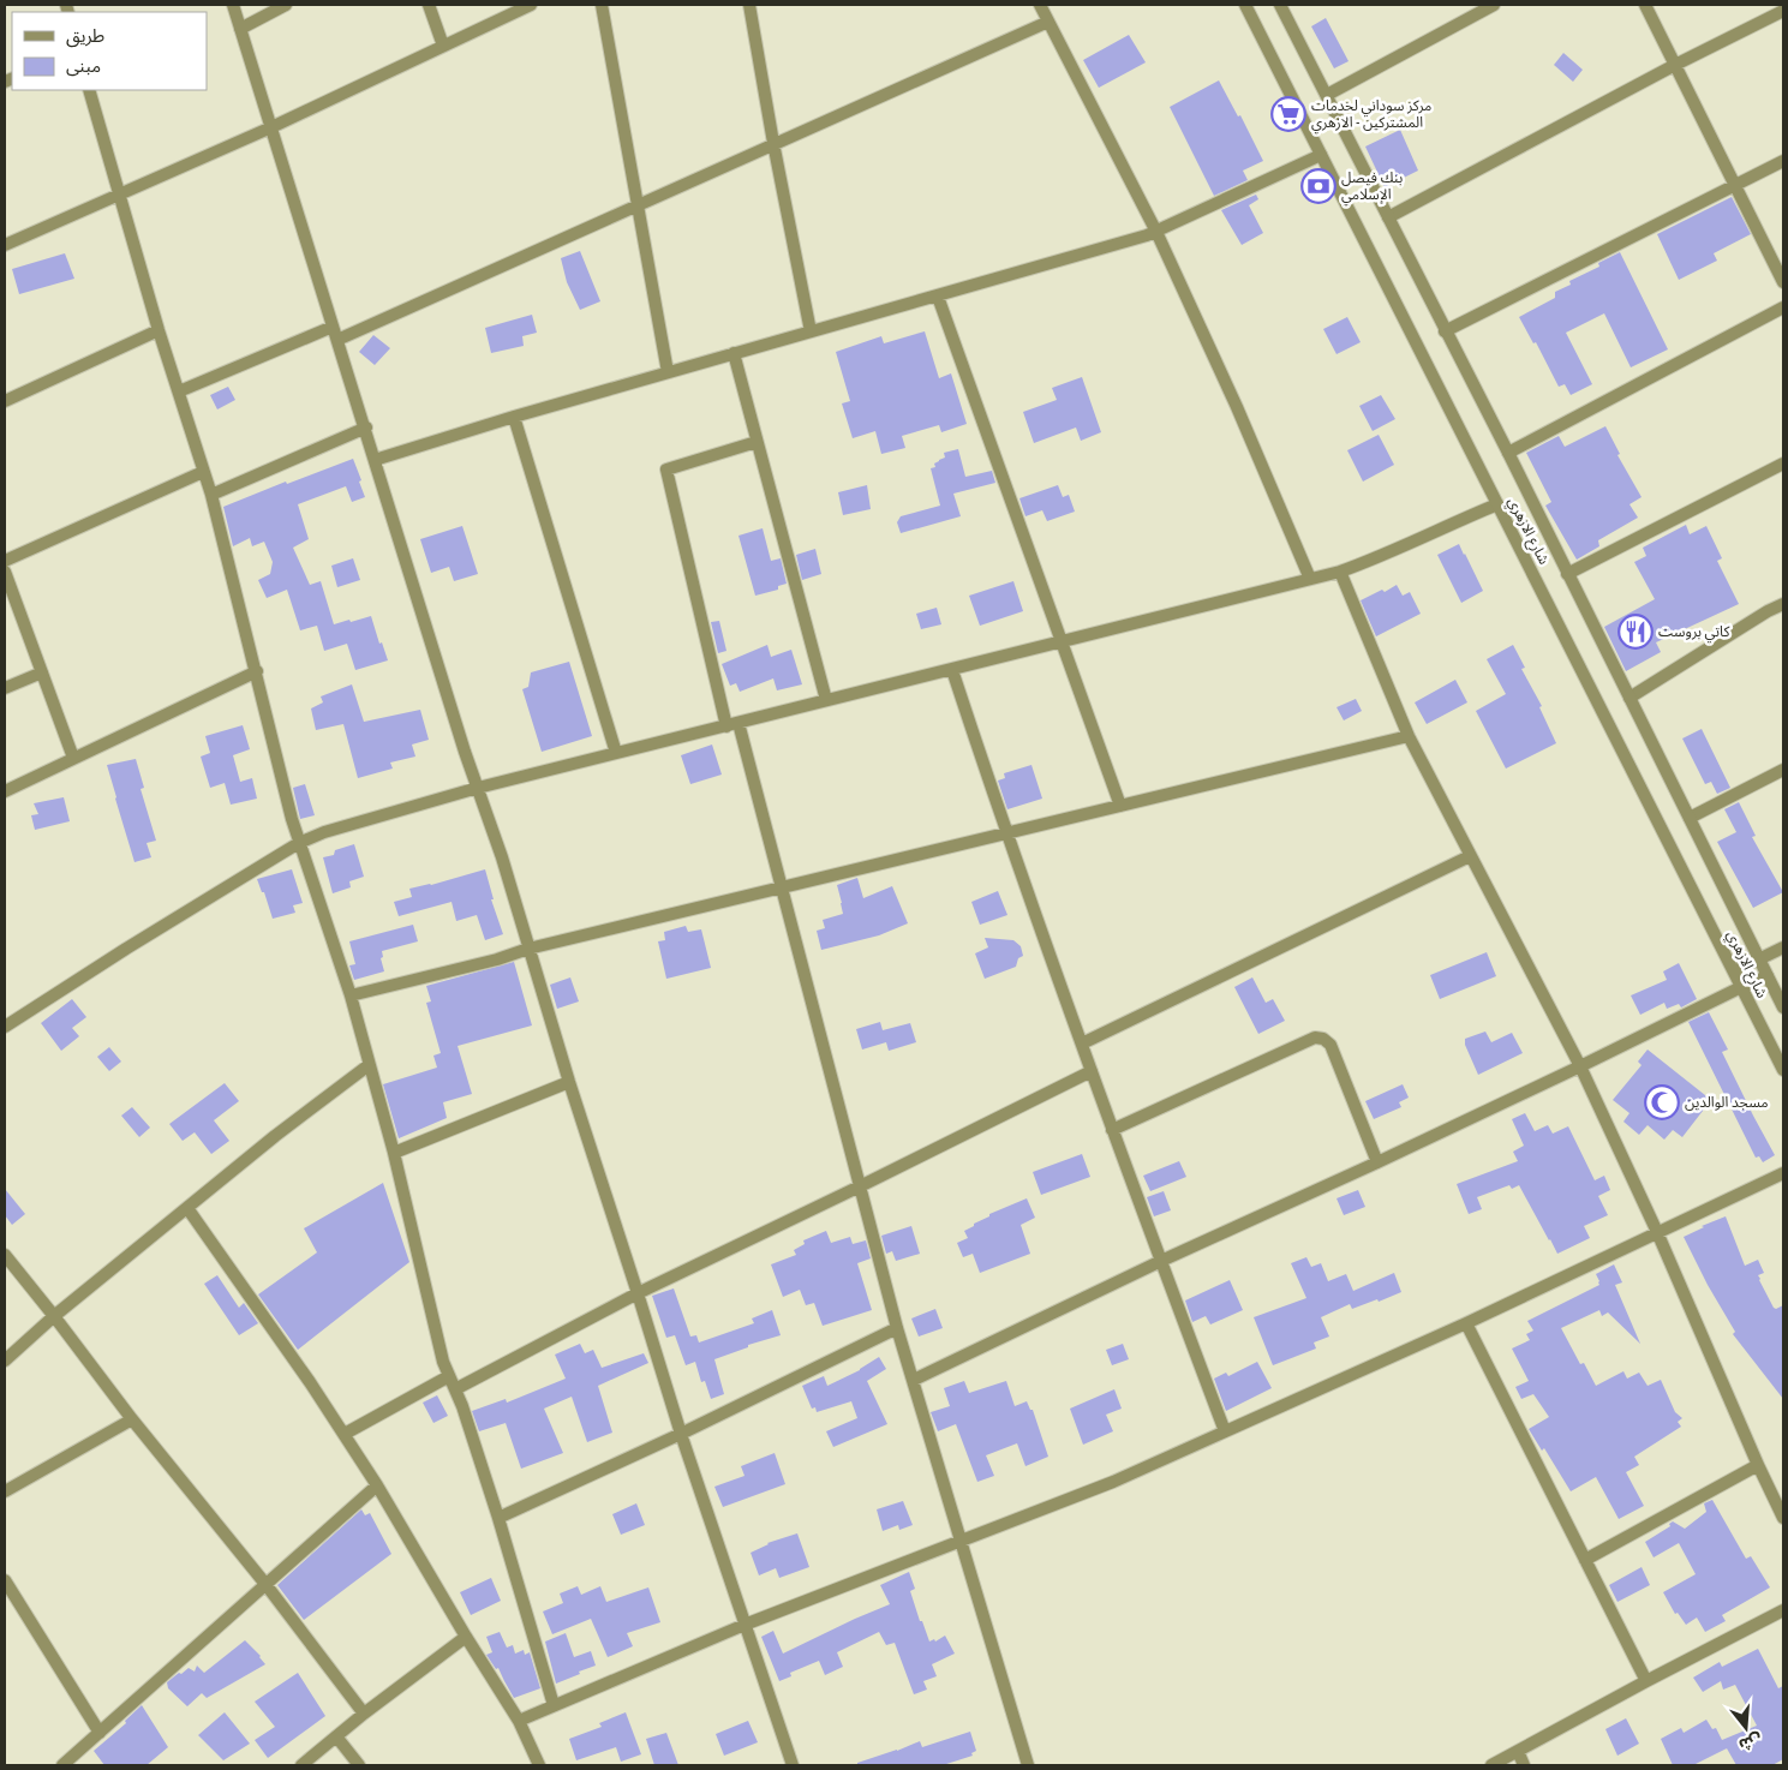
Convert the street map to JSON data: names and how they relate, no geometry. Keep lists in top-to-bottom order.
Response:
{
  "streets": {
    "street": ["شارع الازهري"]
  },
  "places": {
    "supermarket": ["مركز سوداني لخدمات المشتركين - الازهري"],
    "bank": ["بنك فيصل الإسلامي"],
    "restaurant": ["كاتي بروست"],
    "mosque": ["مسجد الوالدين"]
  },
  "legend": ["طريق", "مبنى"],
  "north": "bottom"
}
